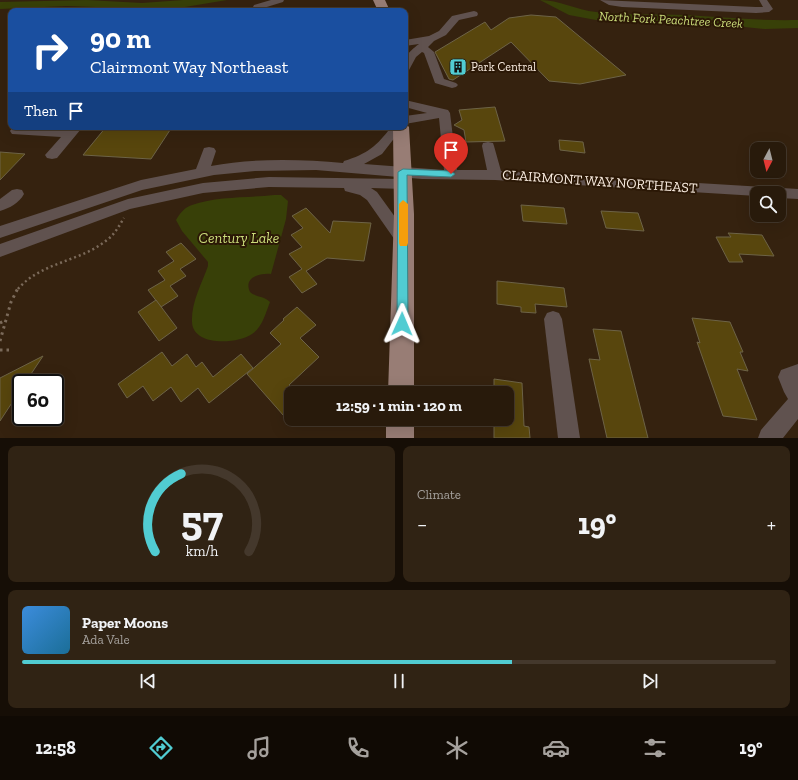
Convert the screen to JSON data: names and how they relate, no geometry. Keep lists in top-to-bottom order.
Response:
{
  "streets": {
    "street": ["CLAIRMONT WAY NORTHEAST"]
  },
  "water": ["North Fork Peachtree Creek", "Century Lake"],
  "places": {
    "building": ["Park Central"]
  },
  "north": "bottom",
  "page": {
    "turn": ["90 m", "Clairmont Way Northeast"],
    "then": "Then",
    "limit": "60",
    "trip": "12:59 · 1 min · 120 m",
    "tile": "Climate",
    "heat": ["−", "19°", "+"],
    "song": ["Paper Moons", "Ada Vale"],
    "tabs": ["12:58", "19°"],
    "gauge": ["57", "km/h"]
  }
}
